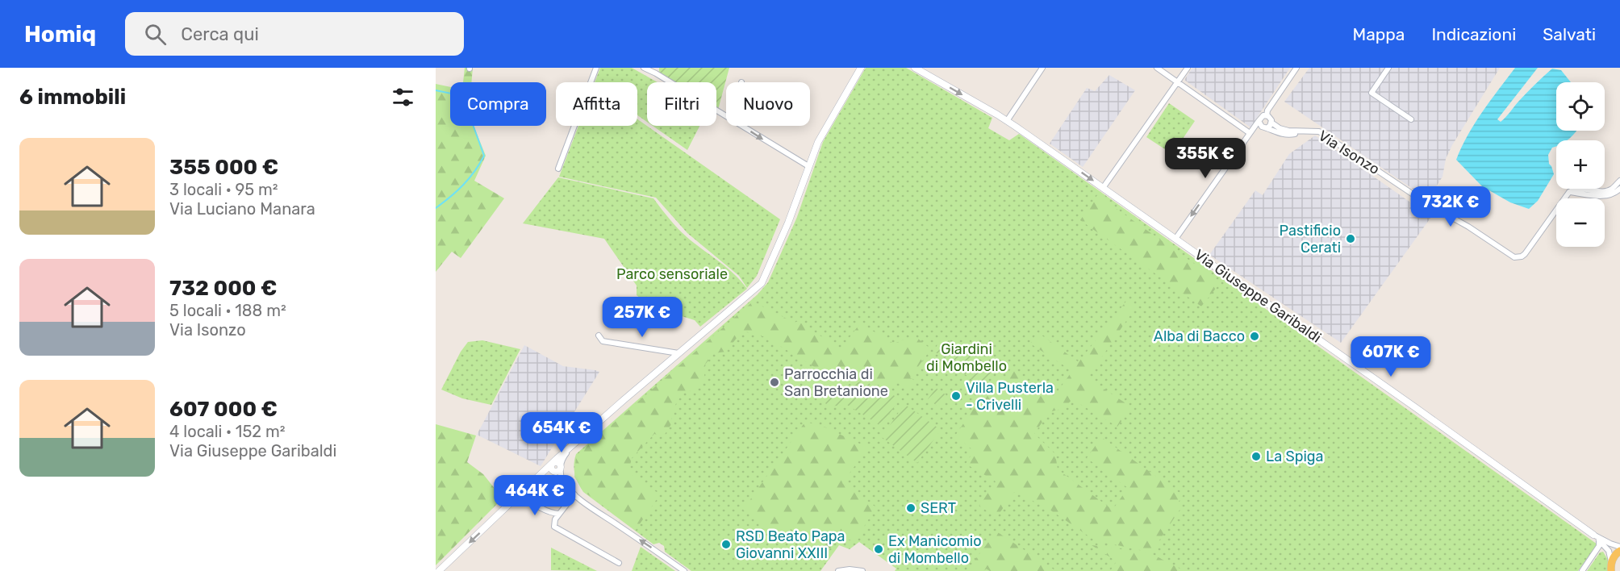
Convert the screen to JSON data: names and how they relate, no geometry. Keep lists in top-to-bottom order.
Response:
{
  "streets": {
    "street": ["Via Isonzo", "Via Giuseppe Garibaldi"]
  },
  "parks": ["Parco sensoriale", "Giardini di Mombello"],
  "places": [
    "Pastificio Cerati",
    "Alba di Bacco",
    "Parrocchia di San Bretanione",
    "Villa Pusterla - Crivelli",
    "La Spiga",
    "SERT",
    "RSD Beato Papa Giovanni XXIII",
    "Ex Manicomio di Mombello"
  ],
  "page": {
    "header": "Homiq",
    "search": "Cerca qui",
    "nav": ["Mappa", "Indicazioni", "Salvati"],
    "heading": "6 immobili",
    "map_buttons": ["+", "−"],
    "chip": [
      "Compra",
      "Affitta",
      "Filtri",
      "Nuovo"
    ],
    "list": [
      {
        "name": "355 000 €",
        "note": "3 locali · 95 m² · Via Luciano Manara"
      },
      {
        "name": "732 000 €",
        "note": "5 locali · 188 m² · Via Isonzo"
      },
      {
        "name": "607 000 €",
        "note": "4 locali · 152 m² · Via Giuseppe Garibaldi"
      }
    ],
    "price": [
      "355K €",
      "732K €",
      "257K €",
      "607K €",
      "654K €",
      "464K €"
    ]
  }
}
